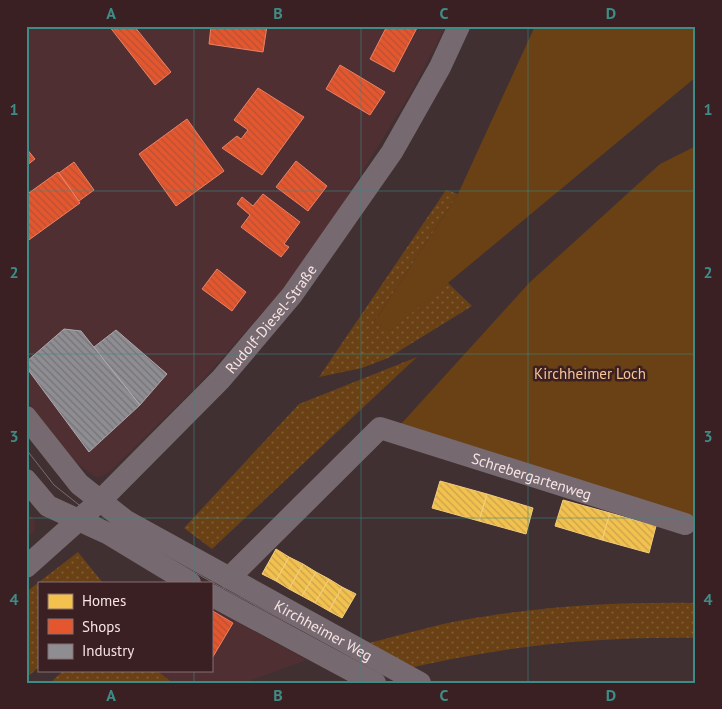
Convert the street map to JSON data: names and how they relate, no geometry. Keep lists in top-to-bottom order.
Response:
{
  "streets": {
    "street": ["Rudolf-Diesel-Straße", "Schrebergartenweg", "Kirchheimer Weg"]
  },
  "crossings": [
    ["Rudolf-Diesel-Straße", "Kirchheimer Weg"],
    ["Schrebergartenweg", "Kirchheimer Weg"]
  ],
  "parks": ["Kirchheimer Loch"],
  "legend": ["Homes", "Shops", "Industry"],
  "grid": {
    "columns": [
      "A",
      "B",
      "C",
      "D"
    ],
    "rows": [
      "1",
      "2",
      "3",
      "4"
    ]
  }
}
